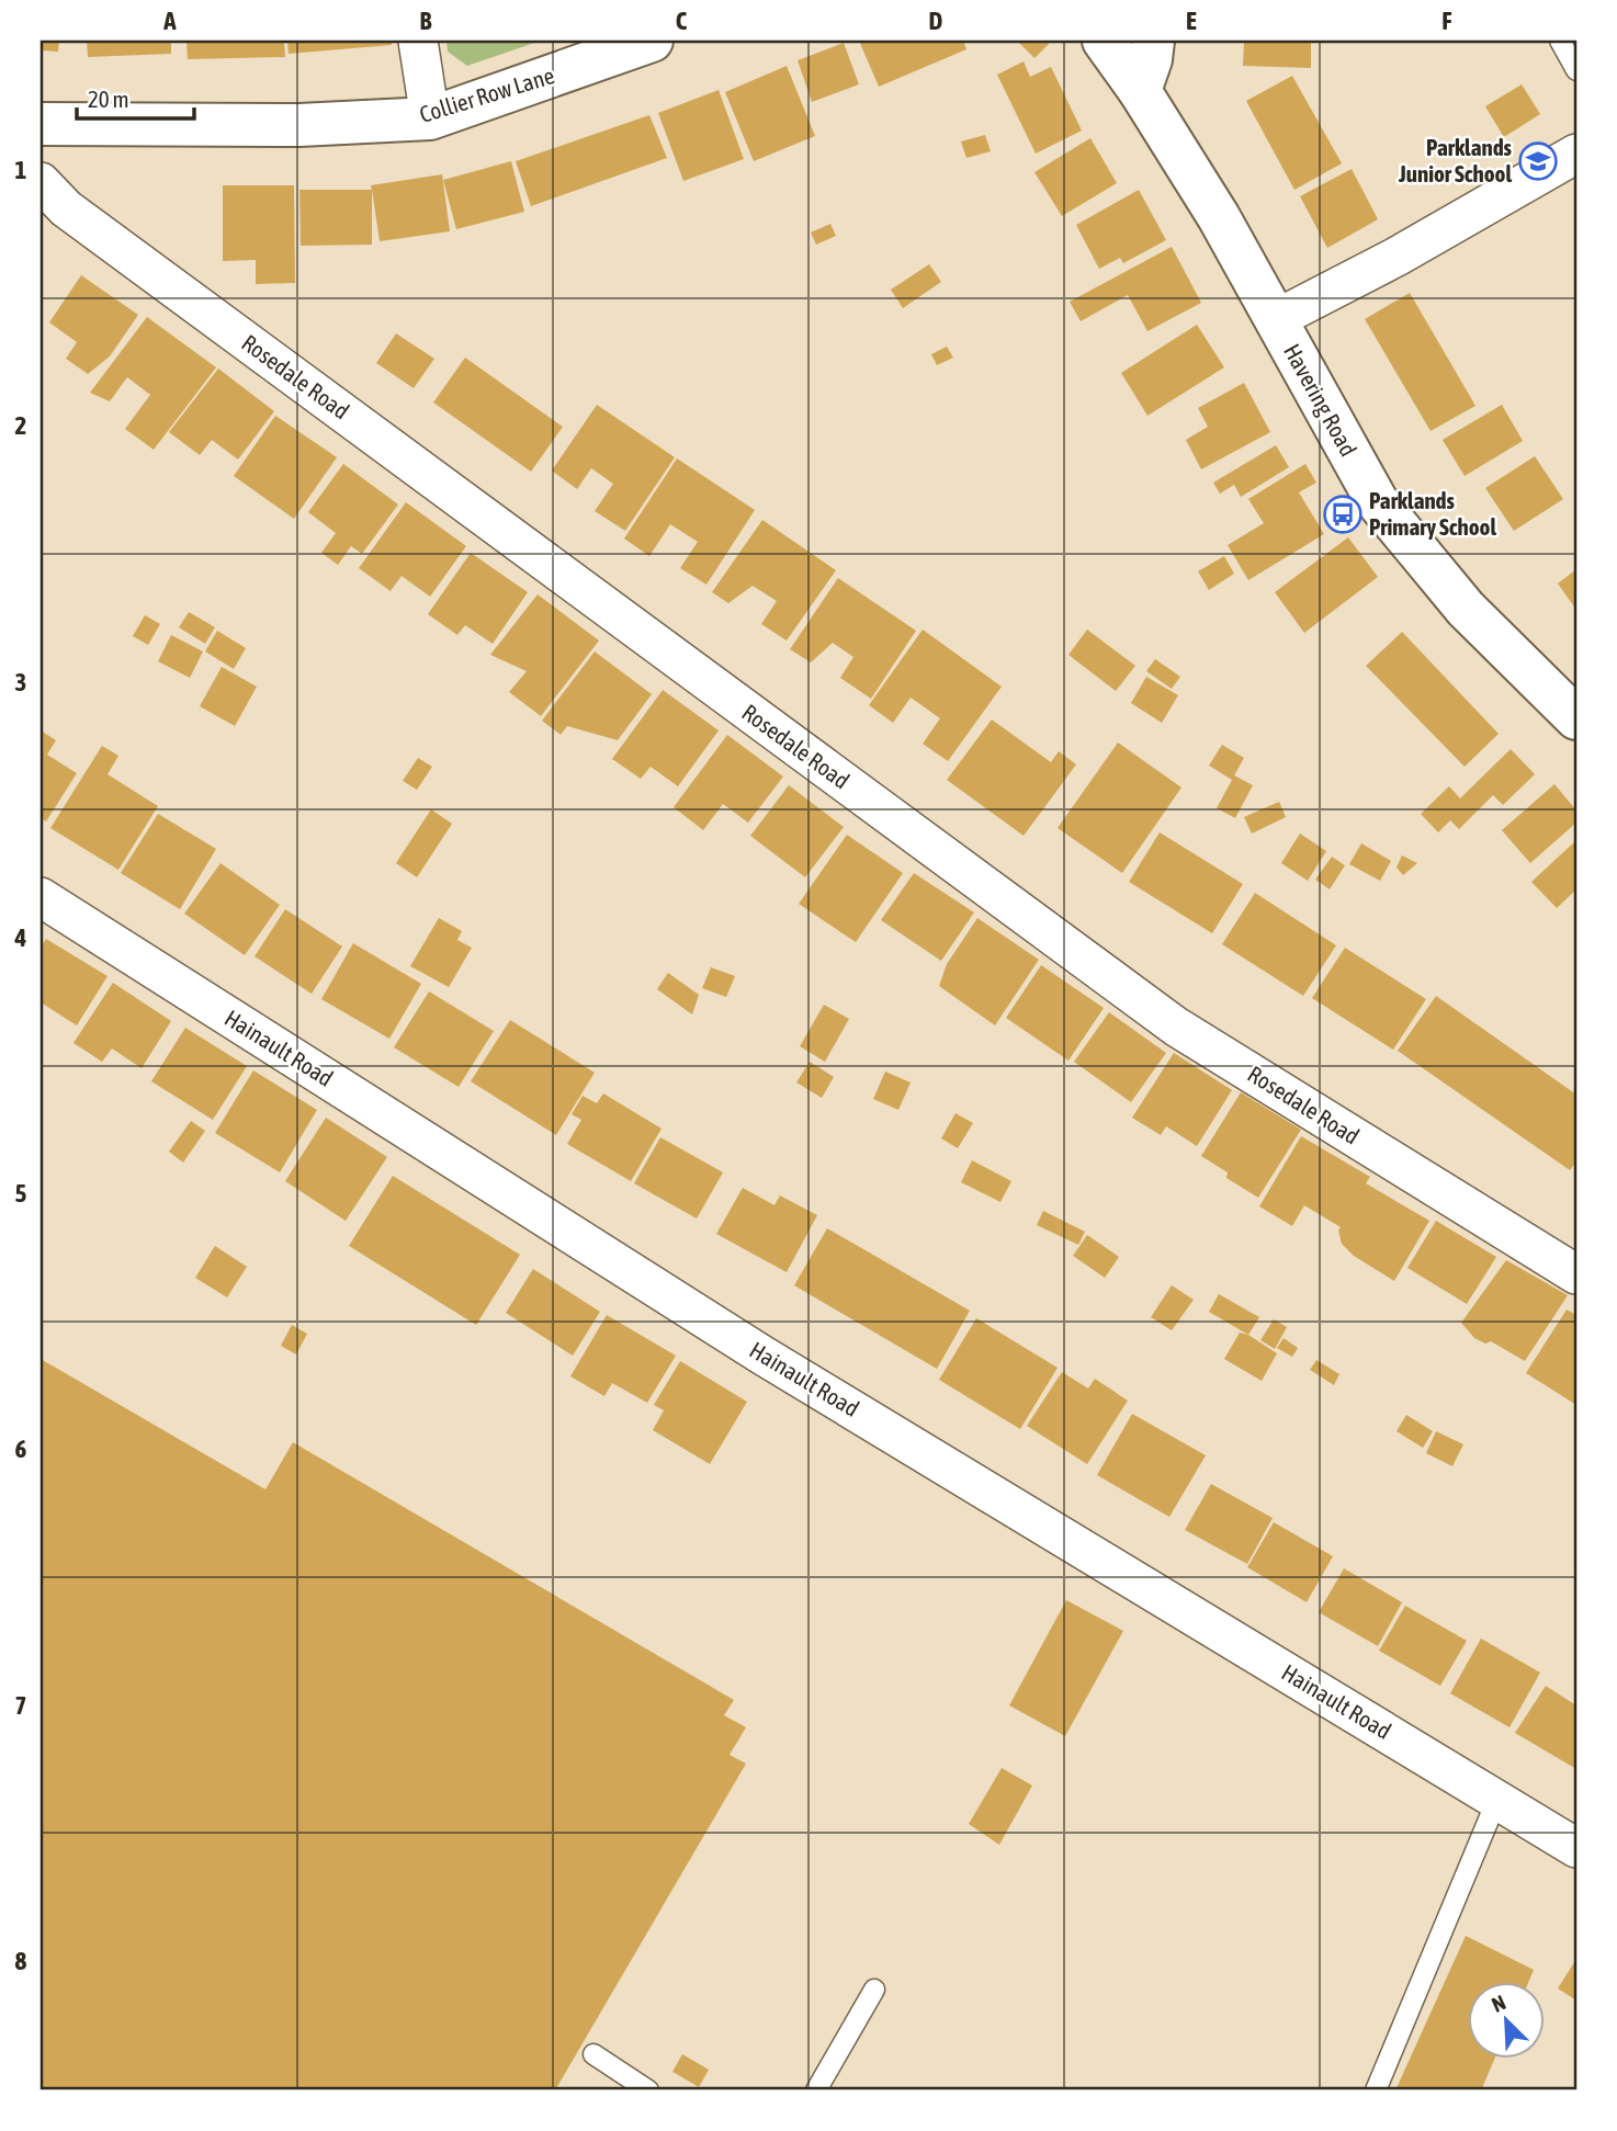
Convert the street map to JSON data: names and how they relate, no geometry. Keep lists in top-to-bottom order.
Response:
{
  "streets": {
    "main road": ["Collier Row Lane", "Havering Road"],
    "street": ["Rosedale Road", "Hainault Road"]
  },
  "places": {
    "school or university": ["Parklands Junior School"],
    "bus stop": ["Parklands Primary School"]
  },
  "scale_bar": "20 m",
  "north": "top left",
  "grid": {
    "columns": [
      "A",
      "B",
      "C",
      "D",
      "E",
      "F"
    ],
    "rows": [
      "1",
      "2",
      "3",
      "4",
      "5",
      "6",
      "7",
      "8"
    ]
  }
}
